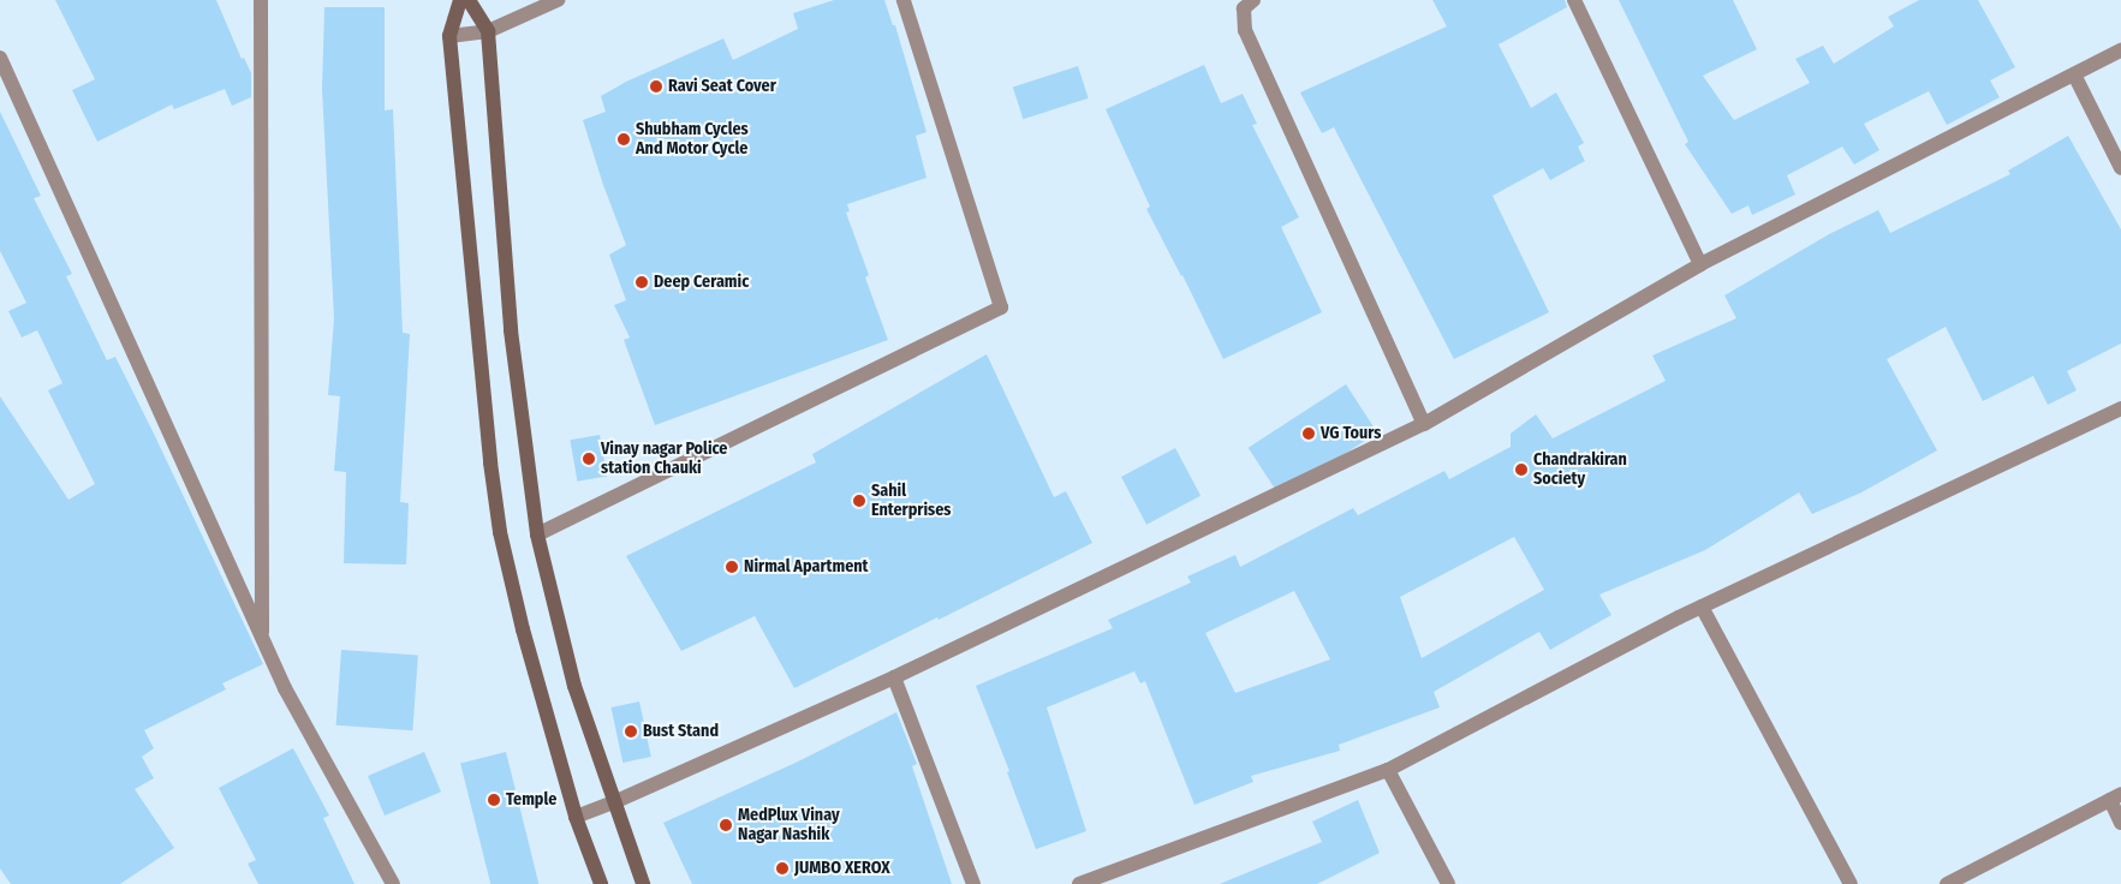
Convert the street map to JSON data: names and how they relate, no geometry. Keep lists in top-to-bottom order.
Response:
{
  "places": [
    "Ravi Seat Cover",
    "Shubham Cycles And Motor Cycle",
    "Deep Ceramic",
    "VG Tours",
    "Vinay nagar Police station Chauki",
    "Chandrakiran Society",
    "Sahil Enterprises",
    "Nirmal Apartment",
    "Bust Stand",
    "Temple",
    "MedPlux Vinay Nagar Nashik",
    "JUMBO XEROX"
  ]
}
